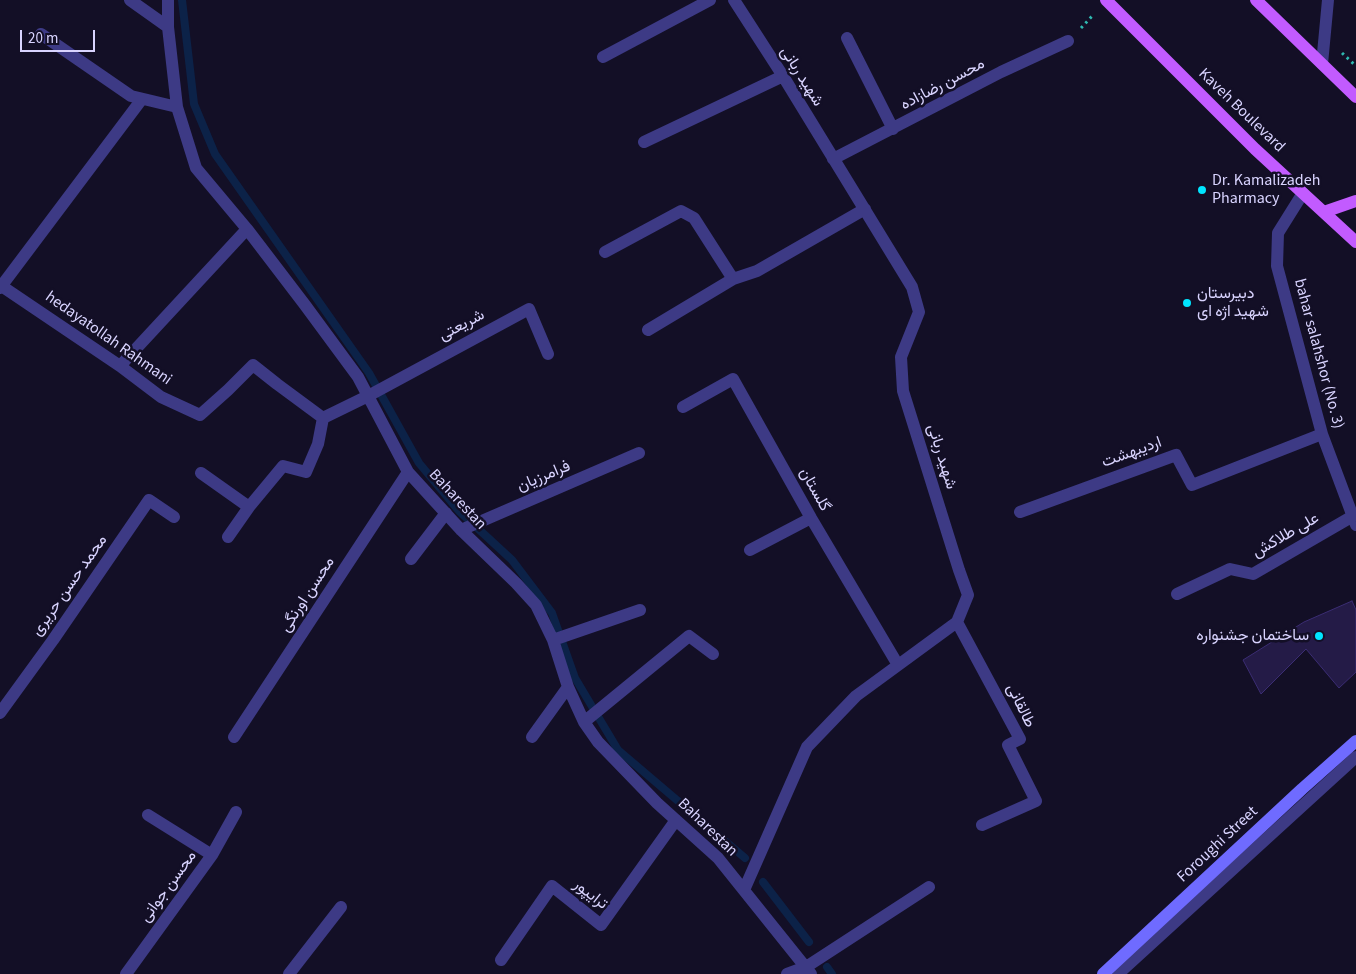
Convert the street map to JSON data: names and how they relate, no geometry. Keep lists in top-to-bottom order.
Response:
{
  "streets": {
    "main road": ["Kaveh Boulevard", "Foroughi Street"],
    "street": [
      "شهید ربانی",
      "محسن رضازاده",
      "شریعتی",
      "hedayatollah Rahmani",
      "bahar salahshor (No. 3)",
      "اردیبهشت",
      "فرامرزیان",
      "گلستان",
      "Baharestan",
      "علی طلاکش",
      "محمد حسن حریری",
      "محسن اورنگی",
      "طالقانی",
      "محسن جوانی",
      "ترایپور"
    ]
  },
  "crossings": [
    ["شهید ربانی", "محسن رضازاده"],
    ["شهید ربانی", "طالقانی"],
    ["Kaveh Boulevard", "bahar salahshor (No. 3)"],
    ["شریعتی", "Baharestan"],
    ["bahar salahshor (No. 3)", "اردیبهشت"],
    ["bahar salahshor (No. 3)", "علی طلاکش"],
    ["فرامرزیان", "Baharestan"],
    ["Baharestan", "محسن اورنگی"],
    ["Baharestan", "ترایپور"]
  ],
  "places": ["Dr. Kamalizadeh Pharmacy", "دبیرستان شهید اژه ای", "ساختمان جشنواره"],
  "scale_bar": "20 m"
}
